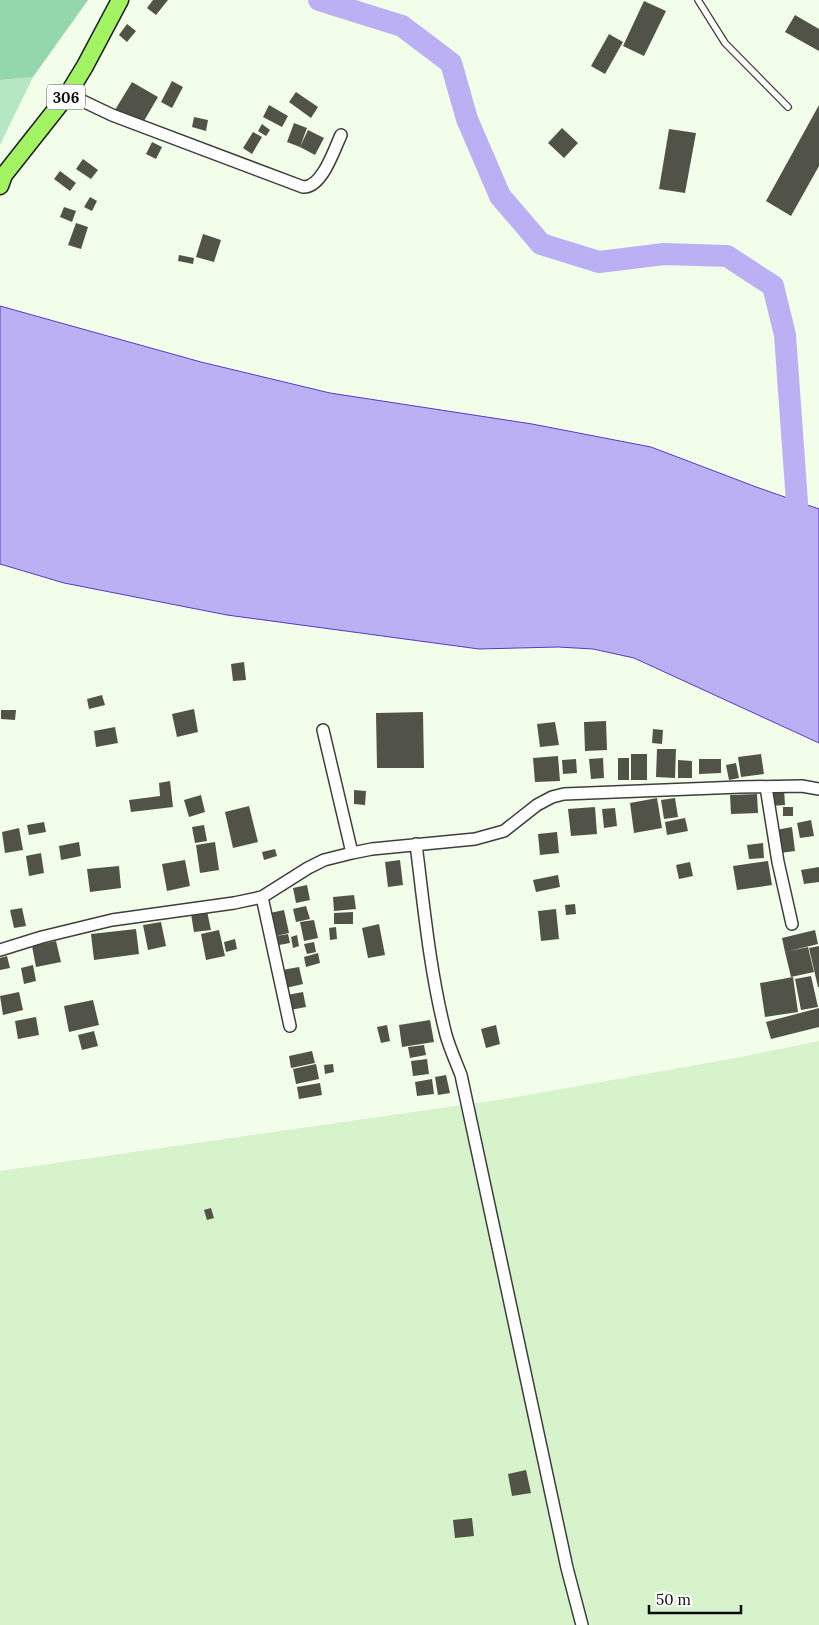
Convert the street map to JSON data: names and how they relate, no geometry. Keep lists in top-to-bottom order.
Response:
{
  "streets": {
    "main road": ["306"]
  },
  "scale_bar": "50 m"
}
